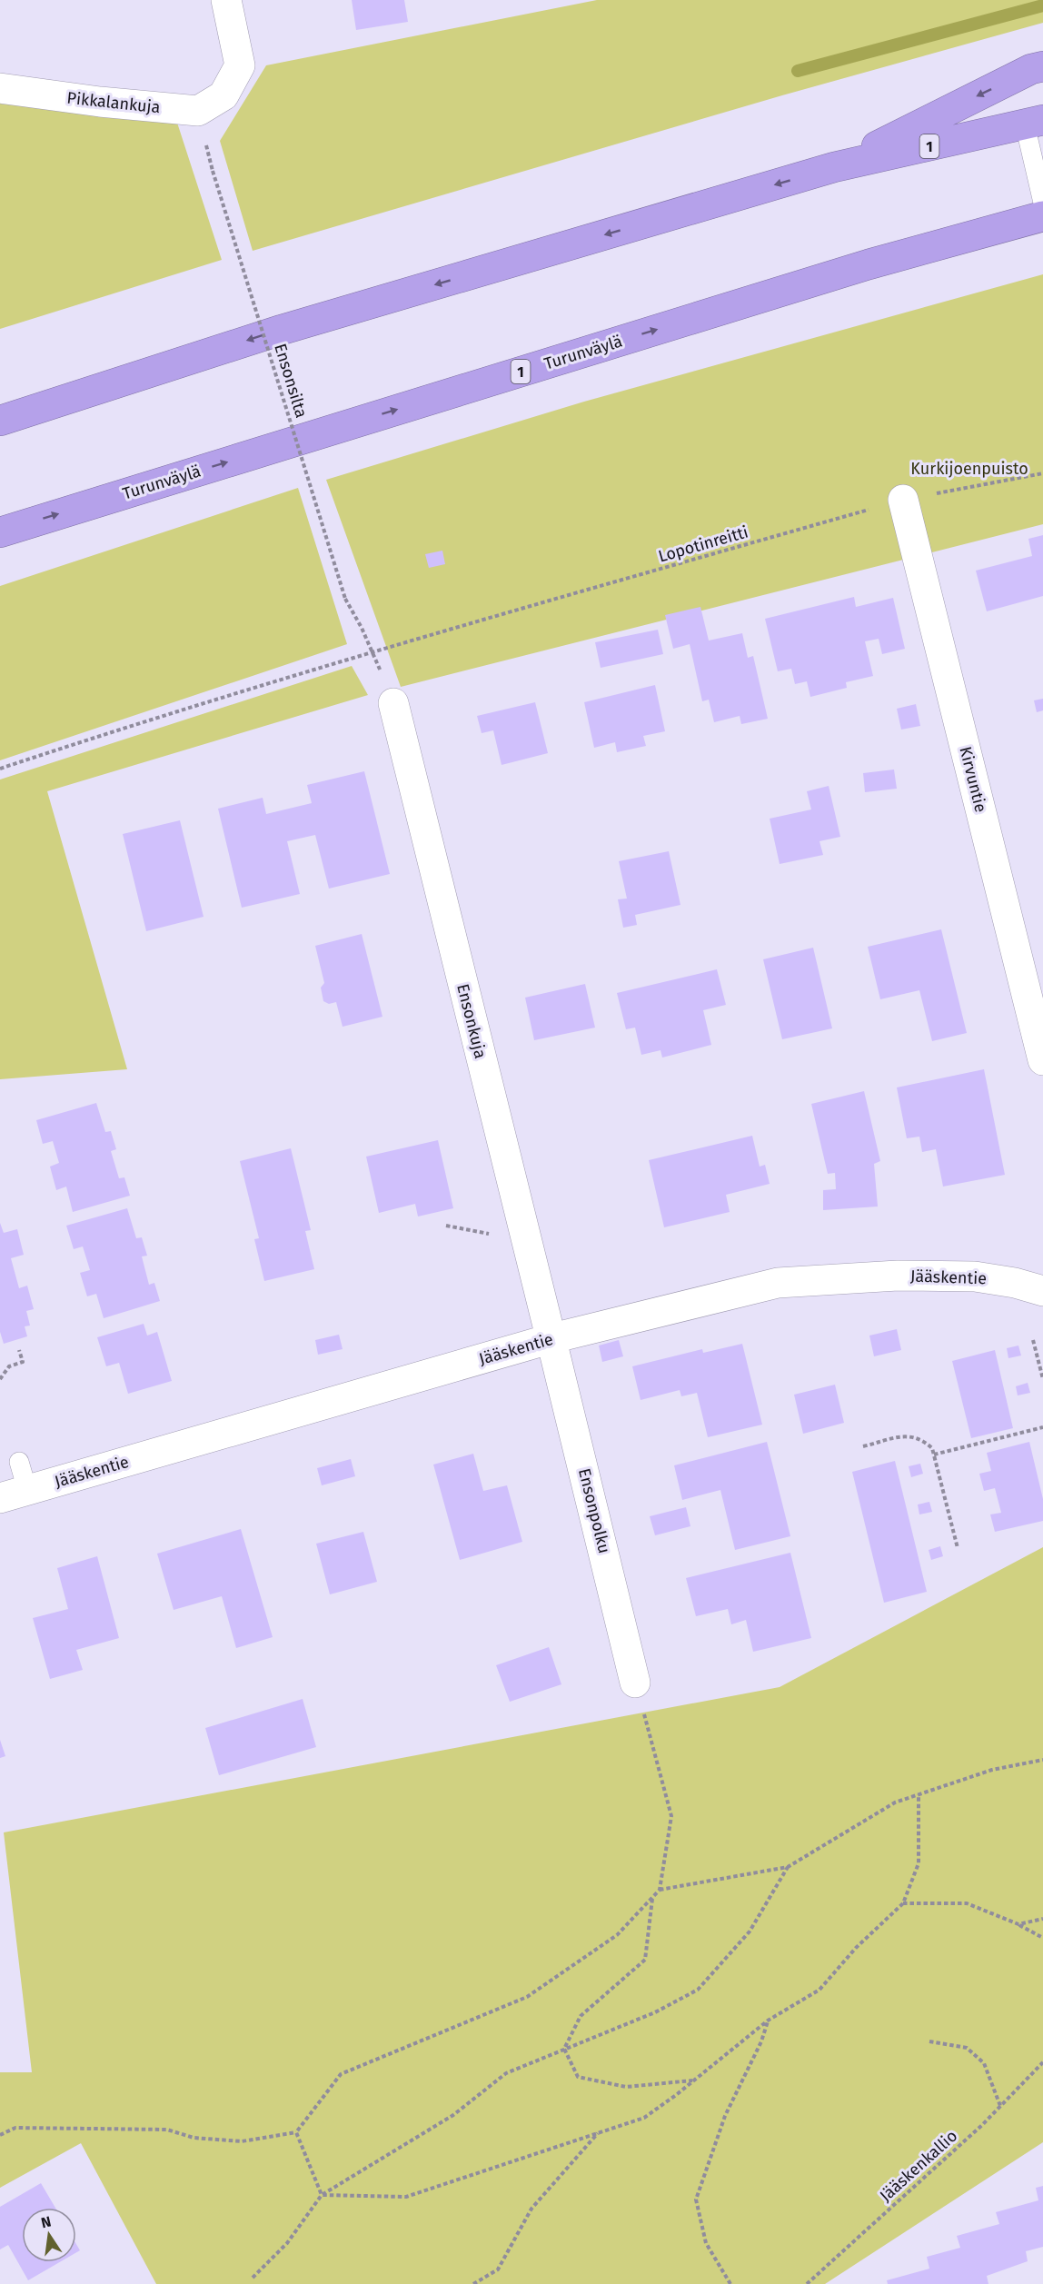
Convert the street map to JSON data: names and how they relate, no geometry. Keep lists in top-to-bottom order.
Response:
{
  "streets": {
    "highway": ["1", "Turunväylä"],
    "street": [
      "Pikkalankuja",
      "Kirvuntie",
      "Ensonkuja",
      "Jääskentie",
      "Ensonpolku"
    ],
    "path": ["Ensonsilta", "Lopotinreitti", "Jääskenkallio"]
  },
  "crossings": [
    ["Ensonsilta", "Lopotinreitti"],
    ["Lopotinreitti", "Kirvuntie"],
    ["Ensonkuja", "Jääskentie"],
    ["Ensonkuja", "Ensonpolku"],
    ["Jääskentie", "Ensonpolku"]
  ],
  "parks": ["Kurkijoenpuisto"],
  "north": "top"
}
